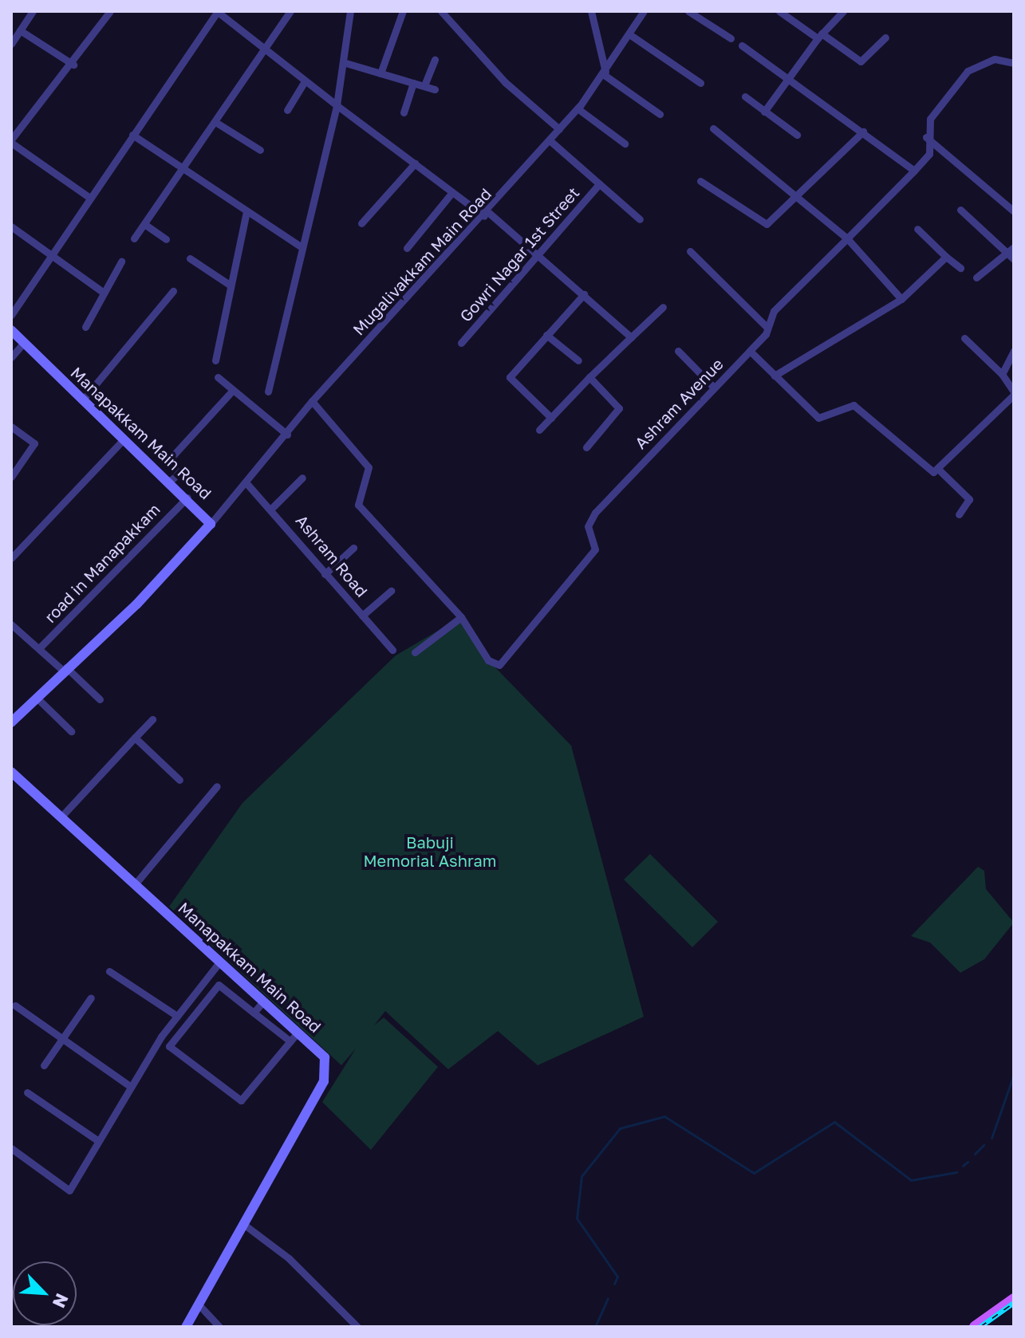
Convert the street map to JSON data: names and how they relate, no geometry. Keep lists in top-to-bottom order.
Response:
{
  "streets": {
    "main road": ["Manapakkam Main Road"],
    "street": [
      "Gowri Nagar 1st Street",
      "Mugalivakkam Main Road",
      "Ashram Avenue",
      "Ashram Road",
      "road in Manapakkam"
    ]
  },
  "crossings": [
    ["Mugalivakkam Main Road", "Manapakkam Main Road"],
    ["Mugalivakkam Main Road", "Ashram Road"],
    ["Manapakkam Main Road", "road in Manapakkam"]
  ],
  "parks": ["Babuji Memorial Ashram"],
  "north": "bottom right"
}
